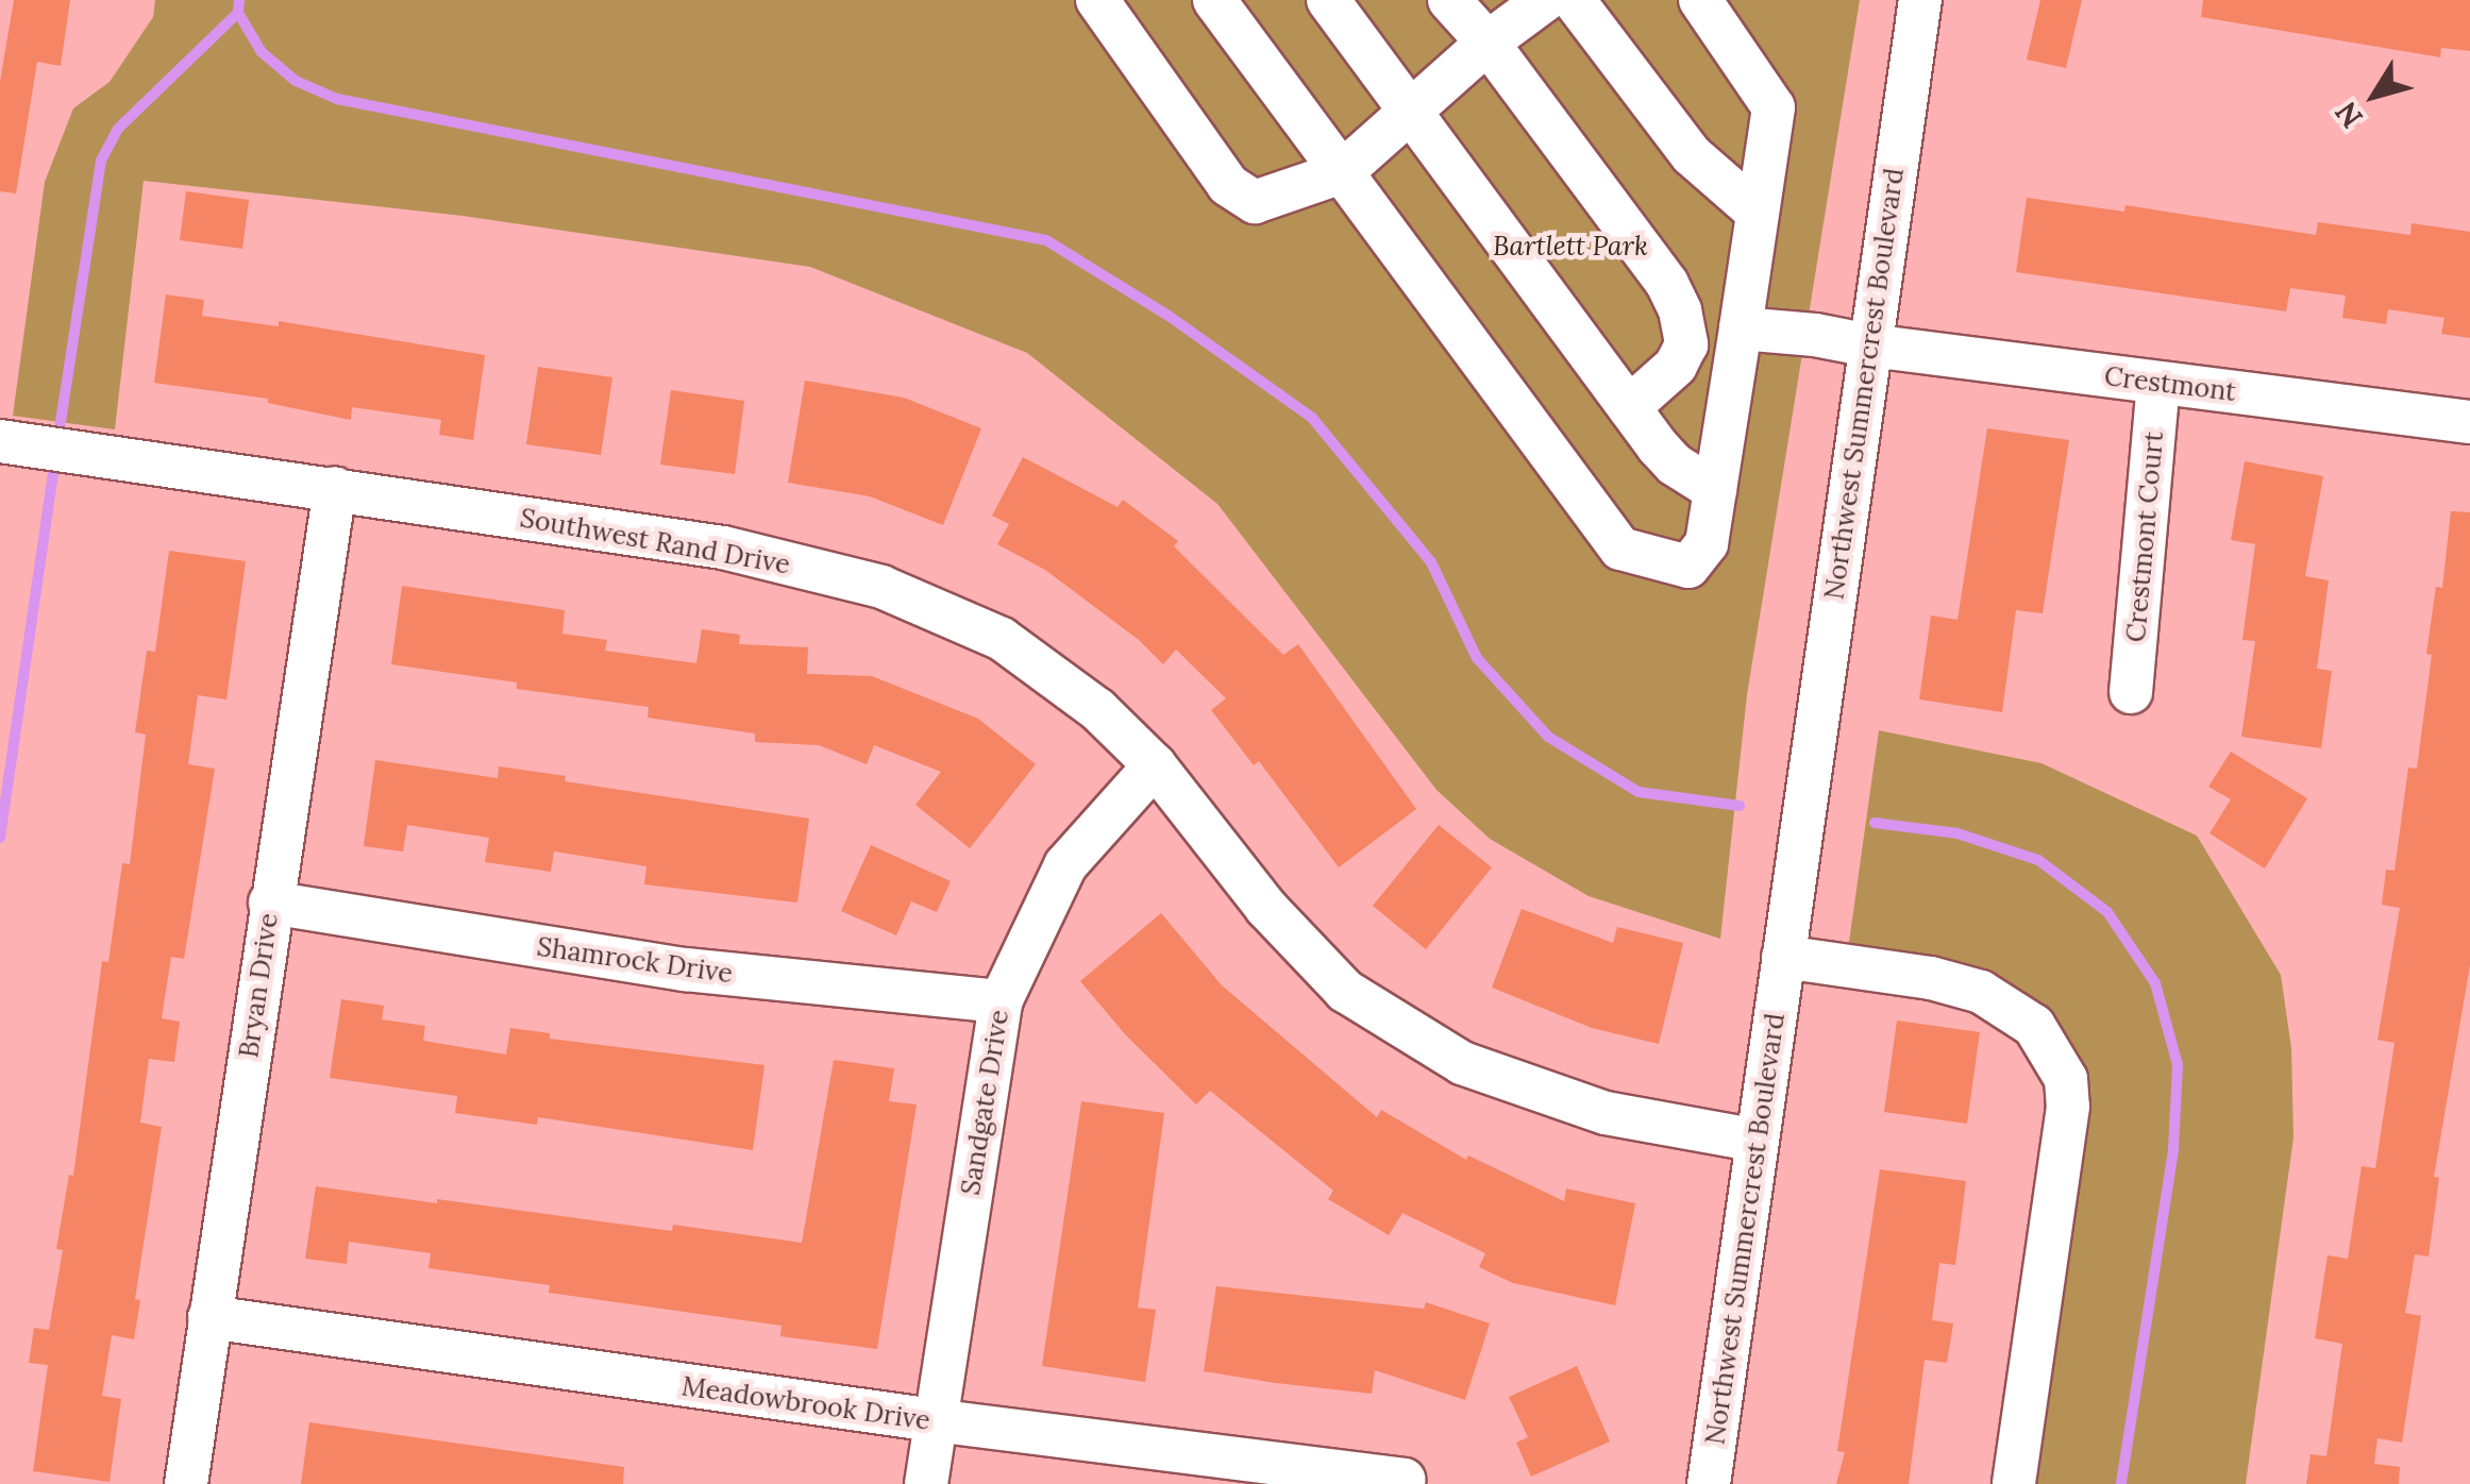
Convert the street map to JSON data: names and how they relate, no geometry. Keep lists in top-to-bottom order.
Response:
{
  "streets": {
    "street": [
      "Northwest Summercrest Boulevard",
      "Crestmont",
      "Crestmont Court",
      "Southwest Rand Drive",
      "Shamrock Drive",
      "Bryan Drive",
      "Sandgate Drive",
      "Meadowbrook Drive"
    ]
  },
  "crossings": [
    ["Northwest Summercrest Boulevard", "Crestmont"],
    ["Northwest Summercrest Boulevard", "Southwest Rand Drive"],
    ["Crestmont", "Crestmont Court"],
    ["Southwest Rand Drive", "Bryan Drive"],
    ["Southwest Rand Drive", "Sandgate Drive"],
    ["Shamrock Drive", "Bryan Drive"],
    ["Shamrock Drive", "Sandgate Drive"],
    ["Bryan Drive", "Meadowbrook Drive"],
    ["Sandgate Drive", "Meadowbrook Drive"]
  ],
  "parks": ["Bartlett Park"],
  "north": "bottom left"
}
